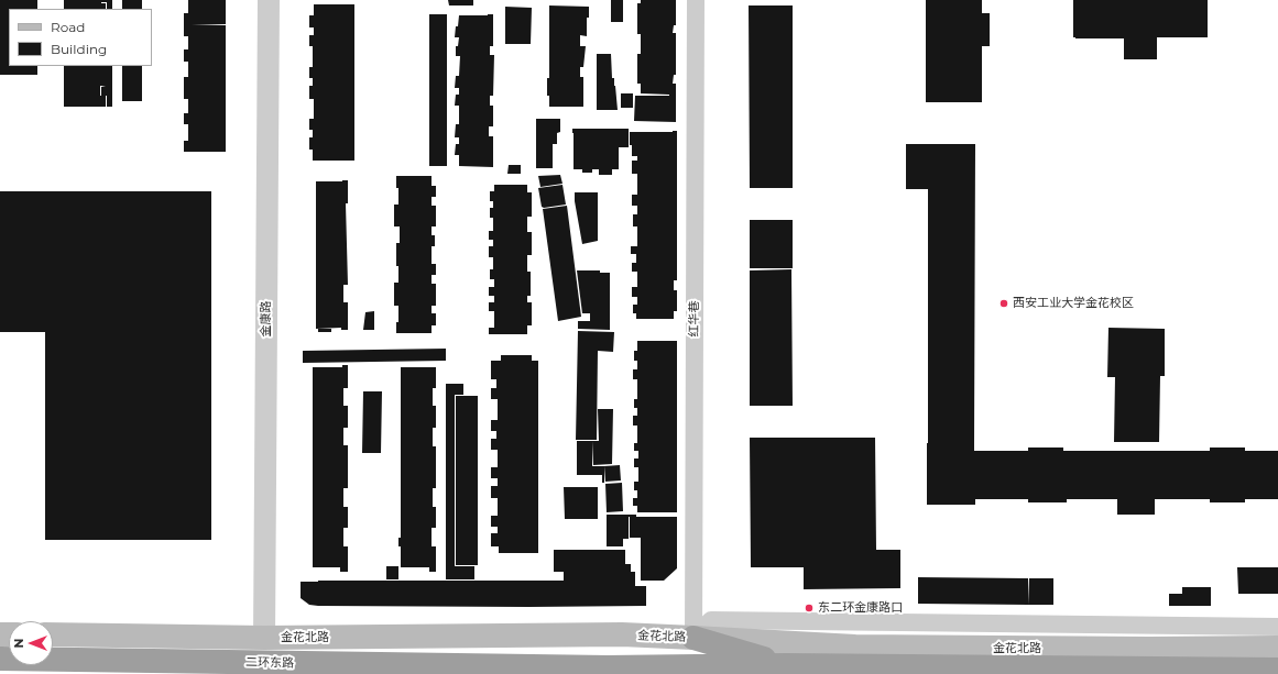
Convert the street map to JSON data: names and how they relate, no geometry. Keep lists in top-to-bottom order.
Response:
{
  "streets": {
    "highway": ["二环东路"],
    "main road": ["金花北路"],
    "street": ["金康路", "红华巷"]
  },
  "crossings": [
    ["金康路", "金花北路"],
    ["红华巷", "金花北路"]
  ],
  "places": ["西安工业大学金花校区", "东二环金康路口"],
  "legend": ["Road", "Building"],
  "north": "left"
}
